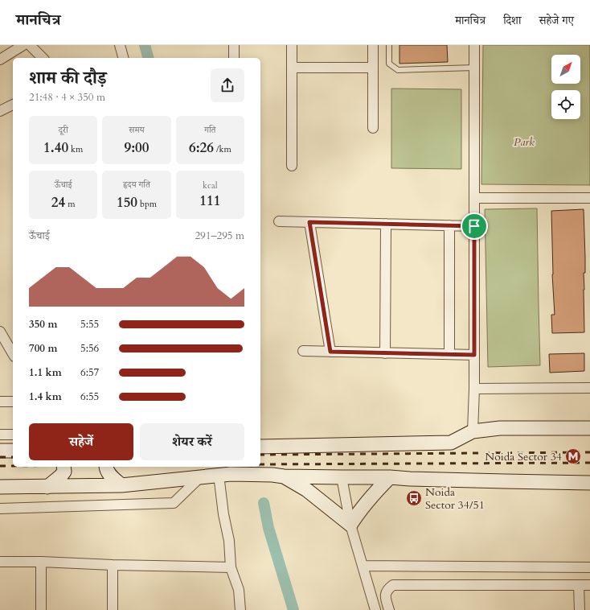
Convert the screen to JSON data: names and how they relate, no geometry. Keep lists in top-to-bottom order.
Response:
{
  "parks": ["Park"],
  "places": {
    "metro station": ["Noida Sector 34"],
    "bus stop": ["Noida Sector 34/51"]
  },
  "north": "top right",
  "page": {
    "header": "मानचित्र",
    "nav": ["मानचित्र", "दिशा", "सहेजे गए"],
    "heading": ["शाम की दौड़", "21:48 · 4 × 350 m"],
    "stats": [
      ["दूरी", "1.40 km"],
      ["समय", "9:00"],
      ["गति", "6:26 /km"],
      ["ऊँचाई", "24 m"],
      ["हृदय गति", "150 bpm"],
      ["kcal", "111"]
    ],
    "chart": ["ऊँचाई", "291–295 m"],
    "list": [
      {
        "name": "350 m",
        "note": "5:55"
      },
      {
        "name": "700 m",
        "note": "5:56"
      },
      {
        "name": "1.1 km",
        "note": "6:57"
      },
      {
        "name": "1.4 km",
        "note": "6:55"
      }
    ],
    "buttons": ["सहेजें", "शेयर करें"]
  }
}
